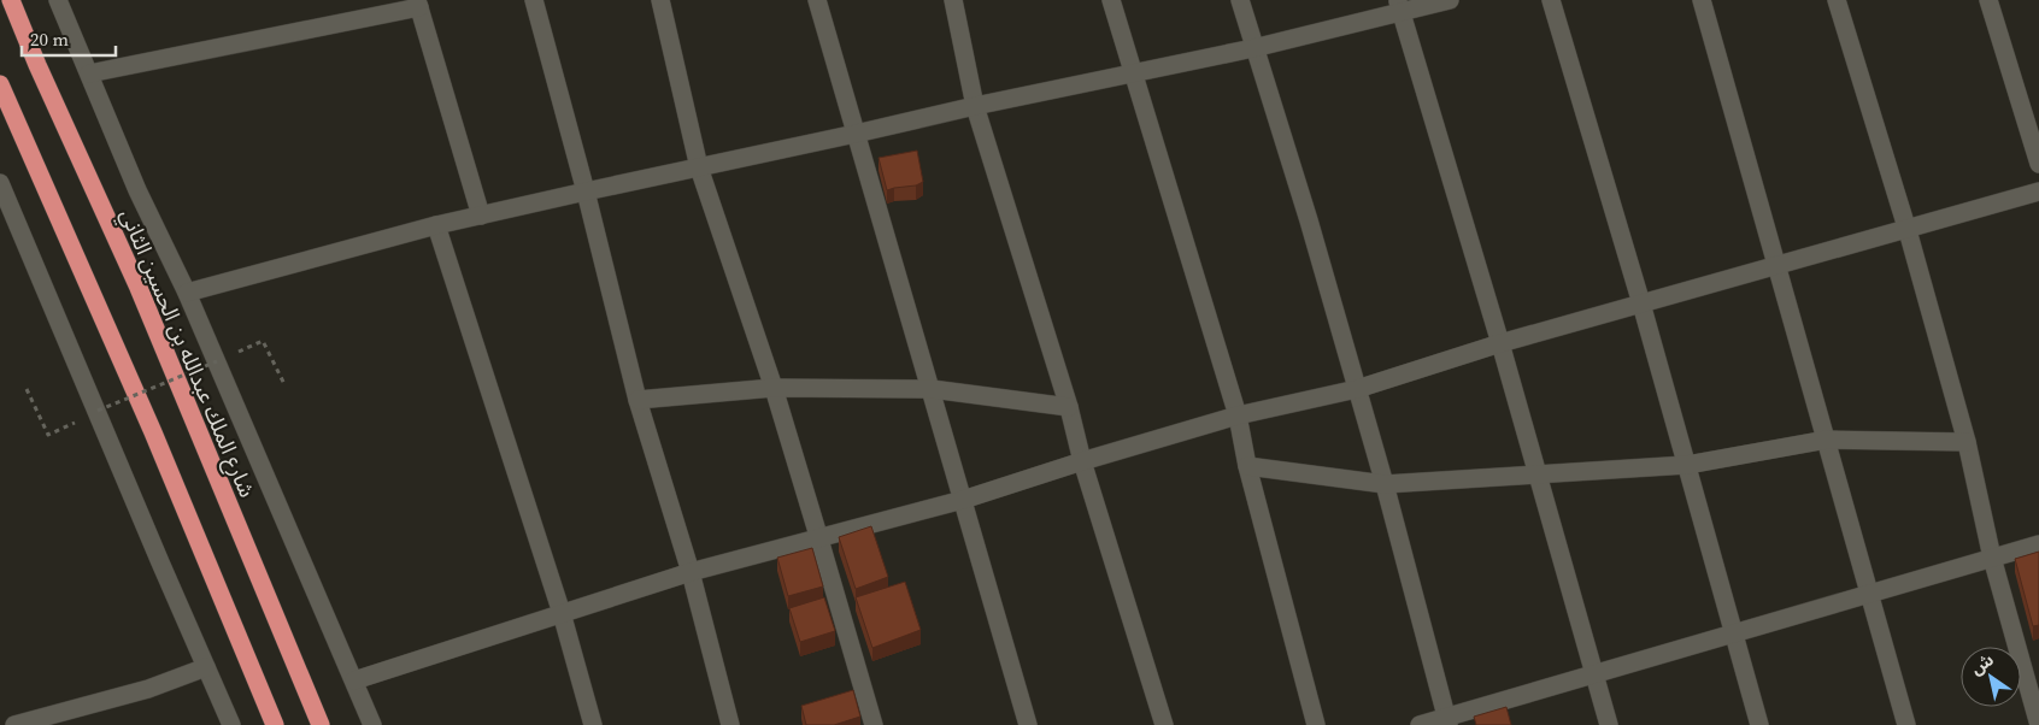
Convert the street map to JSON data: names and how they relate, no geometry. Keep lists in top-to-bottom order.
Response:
{
  "streets": {
    "highway": ["شارع الملك عبدالله بن الحسين الثاني"]
  },
  "scale_bar": "20 m",
  "north": "top left"
}
